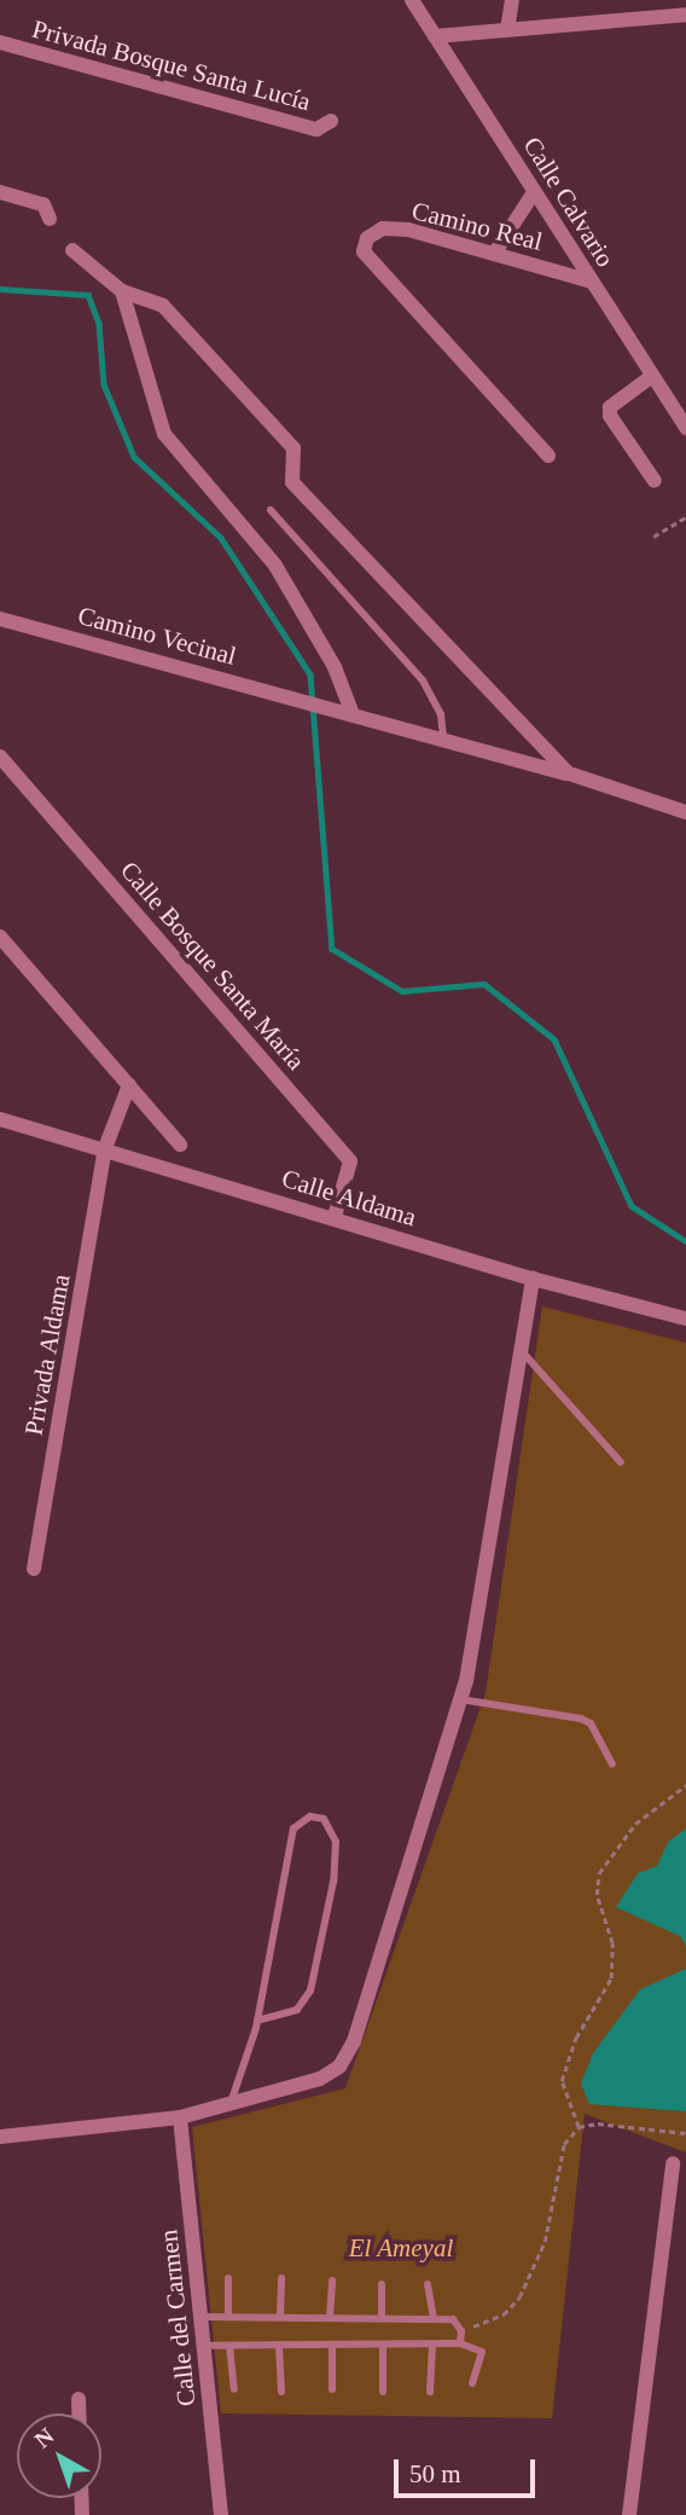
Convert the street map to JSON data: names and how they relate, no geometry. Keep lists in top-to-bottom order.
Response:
{
  "streets": {
    "street": [
      "Privada Bosque Santa Lucía",
      "Calle Calvario",
      "Camino Real",
      "Camino Vecinal",
      "Calle Bosque Santa María",
      "Calle Aldama",
      "Privada Aldama",
      "Calle del Carmen"
    ]
  },
  "crossings": [
    ["Calle Calvario", "Camino Real"],
    ["Calle Bosque Santa María", "Calle Aldama"],
    ["Calle Aldama", "Privada Aldama"]
  ],
  "parks": ["El Ameyal"],
  "scale_bar": "50 m",
  "north": "top left"
}
